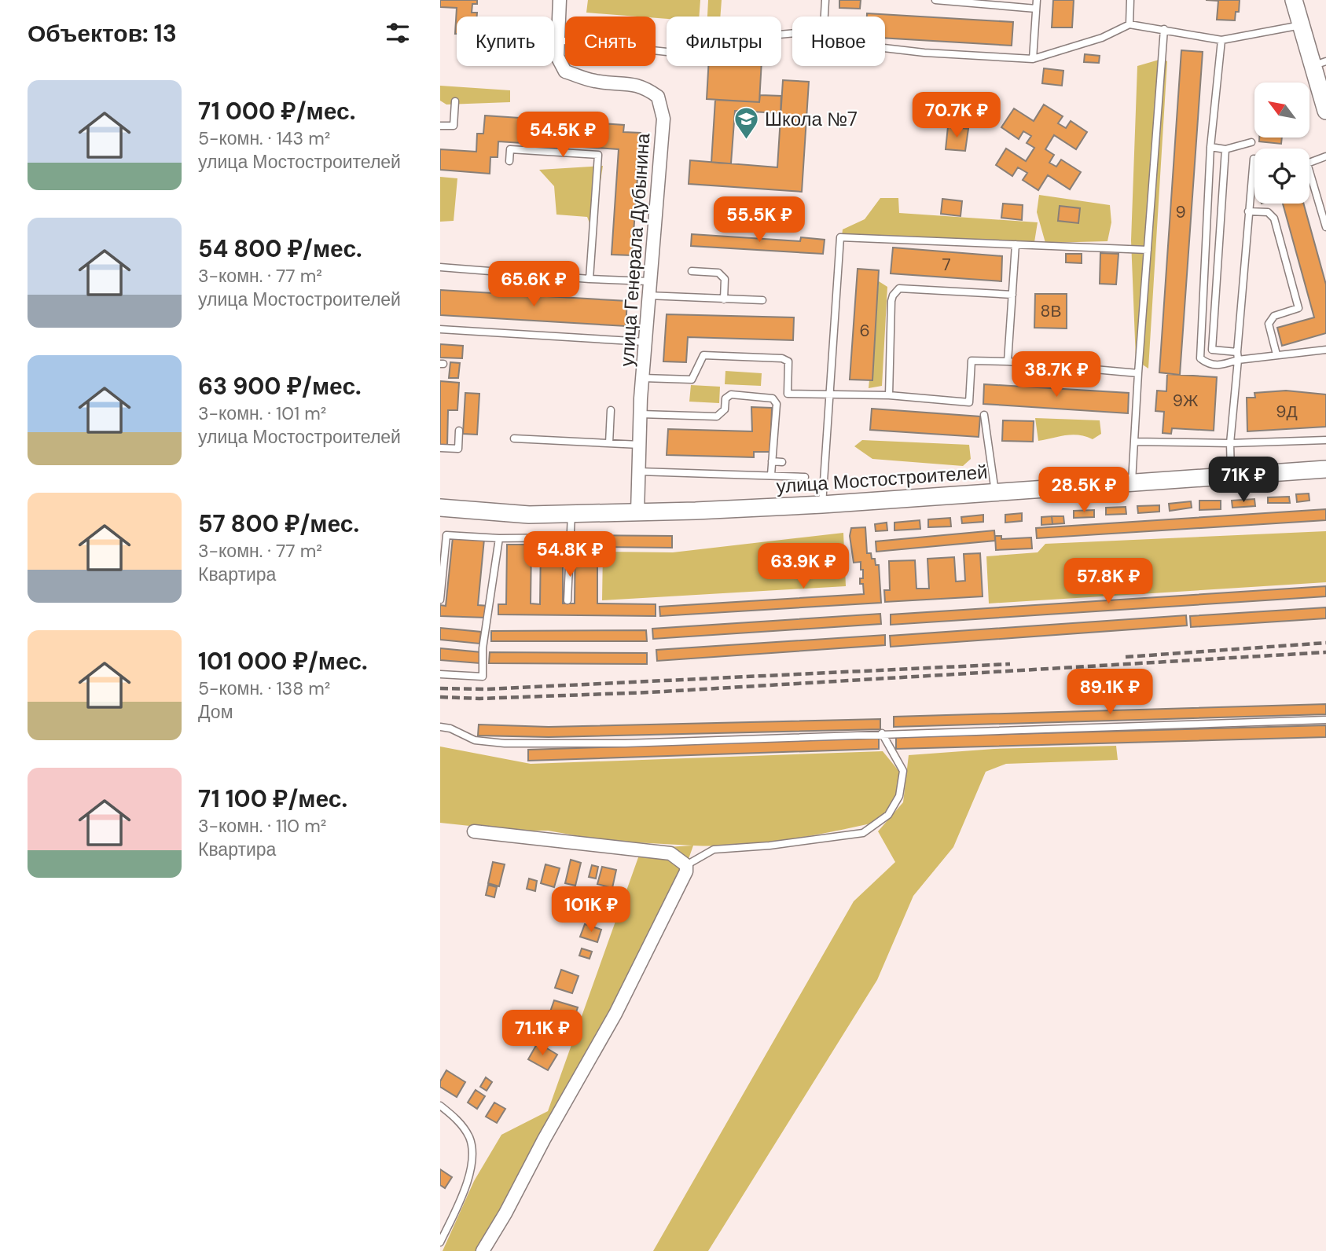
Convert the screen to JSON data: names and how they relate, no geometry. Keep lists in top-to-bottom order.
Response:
{
  "streets": {
    "main road": ["улица Мостостроителей"],
    "street": ["улица Генерала Дубынина"]
  },
  "crossings": [
    ["улица Генерала Дубынина", "улица Мостостроителей"]
  ],
  "places": {
    "school or university": ["Школа №7"]
  },
  "house_numbers": [
    "9",
    "7",
    "8В",
    "6",
    "9Ж",
    "9Д"
  ],
  "north": "top left",
  "page": {
    "heading": "Объектов: 13",
    "chip": [
      "Купить",
      "Снять",
      "Фильтры",
      "Новое"
    ],
    "list": [
      {
        "name": "71 000 ₽/мес.",
        "note": "5-комн. · 143 m² · улица Мостостроителей"
      },
      {
        "name": "54 800 ₽/мес.",
        "note": "3-комн. · 77 m² · улица Мостостроителей"
      },
      {
        "name": "63 900 ₽/мес.",
        "note": "3-комн. · 101 m² · улица Мостостроителей"
      },
      {
        "name": "57 800 ₽/мес.",
        "note": "3-комн. · 77 m² · Квартира"
      },
      {
        "name": "101 000 ₽/мес.",
        "note": "5-комн. · 138 m² · Дом"
      },
      {
        "name": "71 100 ₽/мес.",
        "note": "3-комн. · 110 m² · Квартира"
      }
    ],
    "price": [
      "70.7K ₽",
      "54.5K ₽",
      "55.5K ₽",
      "65.6K ₽",
      "38.7K ₽",
      "71K ₽",
      "28.5K ₽",
      "54.8K ₽",
      "63.9K ₽",
      "57.8K ₽",
      "89.1K ₽",
      "101K ₽",
      "71.1K ₽"
    ]
  }
}
